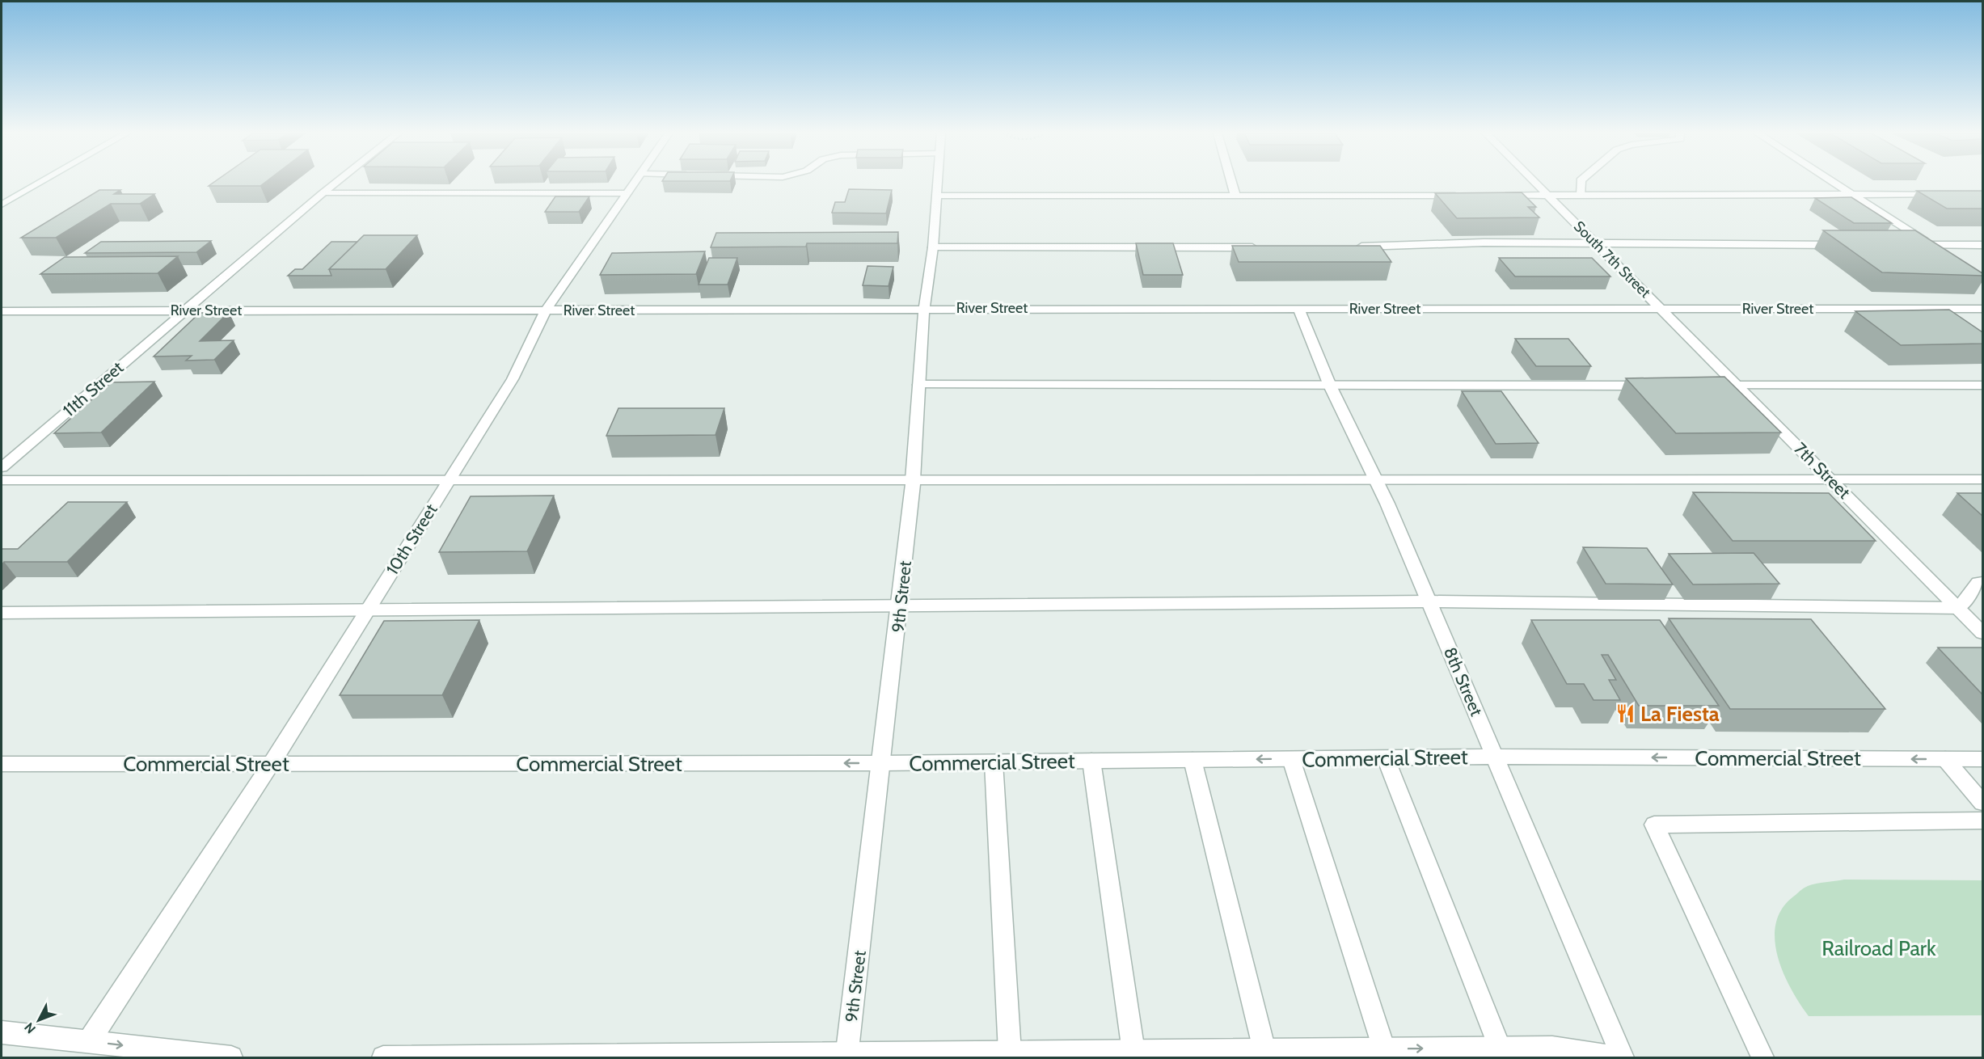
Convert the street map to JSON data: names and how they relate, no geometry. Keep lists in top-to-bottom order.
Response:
{
  "streets": {
    "street": [
      "South 7th Street",
      "River Street",
      "11th Street",
      "7th Street",
      "10th Street",
      "9th Street",
      "8th Street",
      "Commercial Street"
    ]
  },
  "crossings": [
    ["South 7th Street", "River Street"],
    ["South 7th Street", "7th Street"],
    ["River Street", "11th Street"],
    ["River Street", "7th Street"],
    ["River Street", "10th Street"],
    ["River Street", "9th Street"],
    ["River Street", "8th Street"],
    ["10th Street", "Commercial Street"],
    ["9th Street", "Commercial Street"],
    ["8th Street", "Commercial Street"]
  ],
  "one_way": ["Commercial Street"],
  "parks": ["Railroad Park"],
  "places": {
    "restaurant": ["La Fiesta"]
  },
  "north": "bottom left"
}
